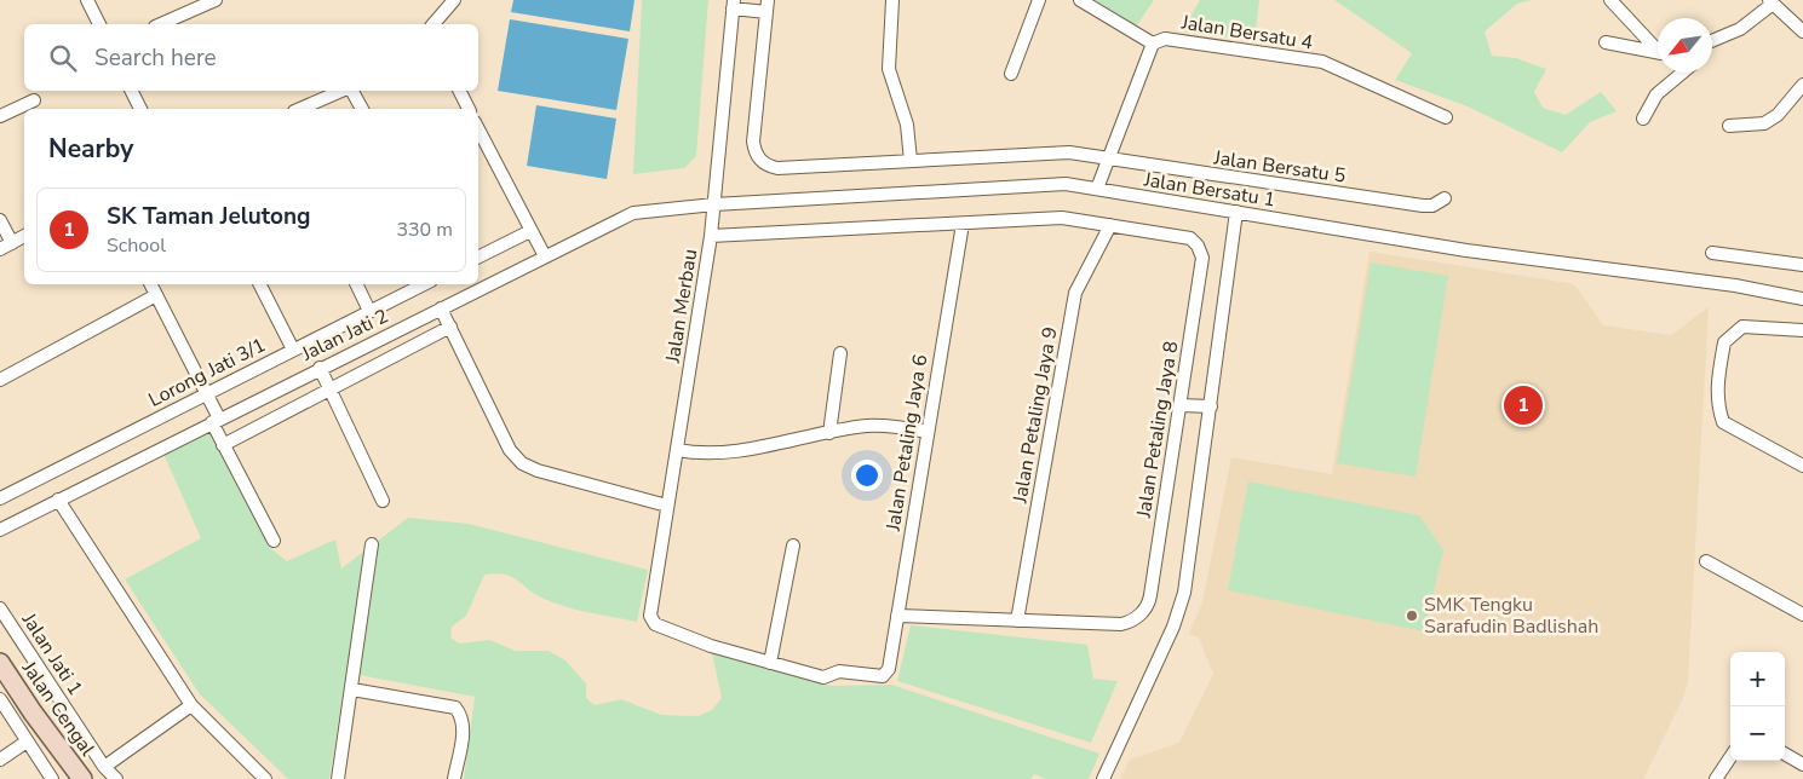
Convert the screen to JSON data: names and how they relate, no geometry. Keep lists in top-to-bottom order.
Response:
{
  "streets": {
    "street": [
      "Jalan Bersatu 4",
      "Jalan Bersatu 5",
      "Jalan Bersatu 1",
      "Jalan Merbau",
      "Jalan Jati 2",
      "Lorong Jati 3/1",
      "Jalan Petaling Jaya 9",
      "Jalan Petaling Jaya 8",
      "Jalan Petaling Jaya 6",
      "Jalan Jati 1",
      "Jalan Cengal"
    ]
  },
  "crossings": [
    ["Jalan Bersatu 4", "Jalan Bersatu 5"],
    ["Jalan Bersatu 4", "Jalan Bersatu 1"],
    ["Jalan Bersatu 1", "Jalan Merbau"],
    ["Jalan Bersatu 1", "Jalan Jati 2"],
    ["Jalan Merbau", "Jalan Jati 2"],
    ["Jalan Merbau", "Jalan Petaling Jaya 6"],
    ["Jalan Petaling Jaya 9", "Jalan Petaling Jaya 8"]
  ],
  "places": ["SMK Tengku Sarafudin Badlishah"],
  "north": "bottom left",
  "page": {
    "search": "Search here",
    "heading": "Nearby",
    "list": [
      {
        "mark": "1",
        "name": "SK Taman Jelutong",
        "note": "School",
        "value": "330 m"
      }
    ],
    "pins": "1",
    "map_buttons": ["+", "−"]
  }
}
